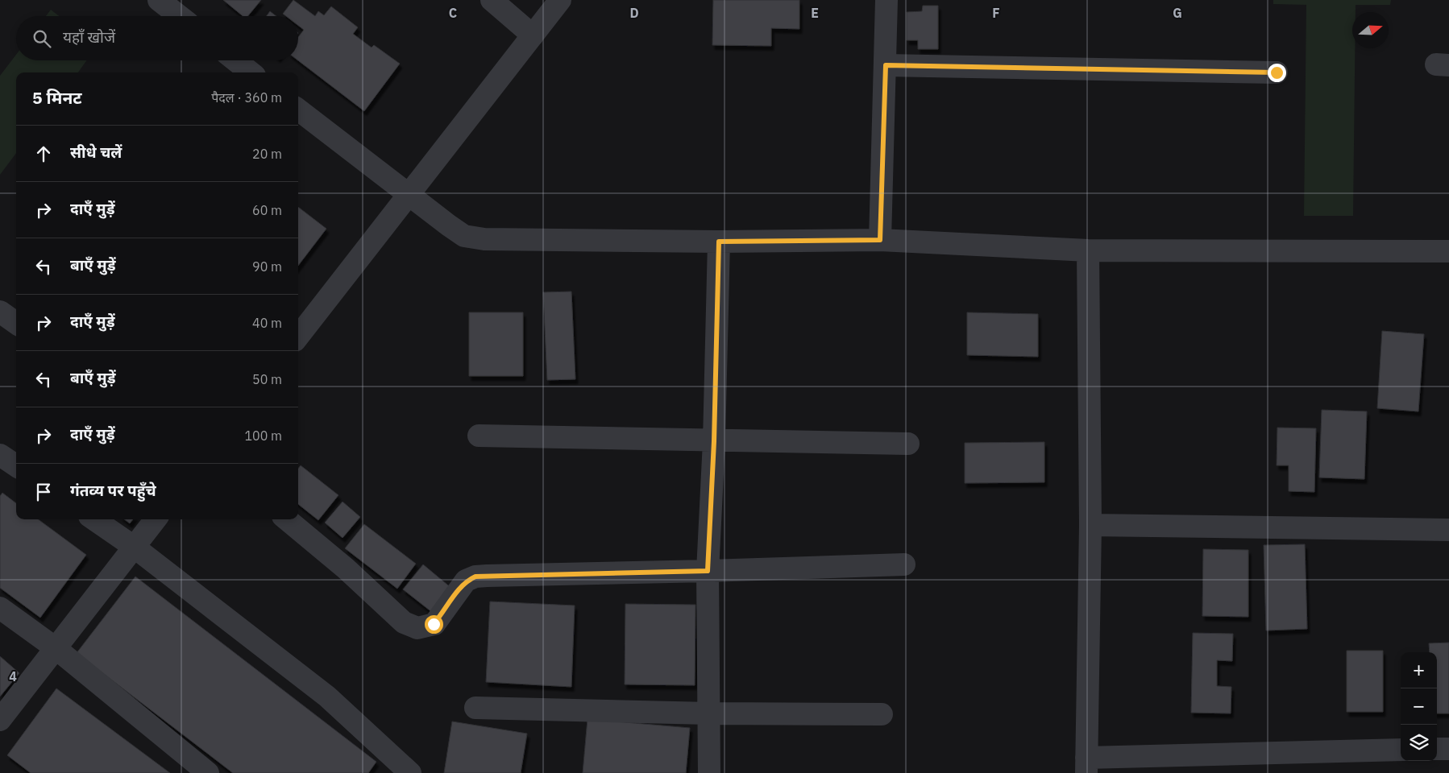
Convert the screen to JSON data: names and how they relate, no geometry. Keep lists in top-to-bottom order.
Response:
{
  "north": "right",
  "page": {
    "search": "यहाँ खोजें",
    "heading": ["5 मिनट", "पैदल · 360 m"],
    "list": [
      ["सीधे चलें", "20 m"],
      ["दाएँ मुड़ें", "60 m"],
      ["बाएँ मुड़ें", "90 m"],
      ["दाएँ मुड़ें", "40 m"],
      ["बाएँ मुड़ें", "50 m"],
      ["दाएँ मुड़ें", "100 m"],
      "गंतव्य पर पहुँचे"
    ],
    "map_buttons": ["+", "−"]
  },
  "grid": {
    "columns": [
      "C",
      "D",
      "E",
      "F",
      "G"
    ],
    "rows": ["4"]
  }
}
